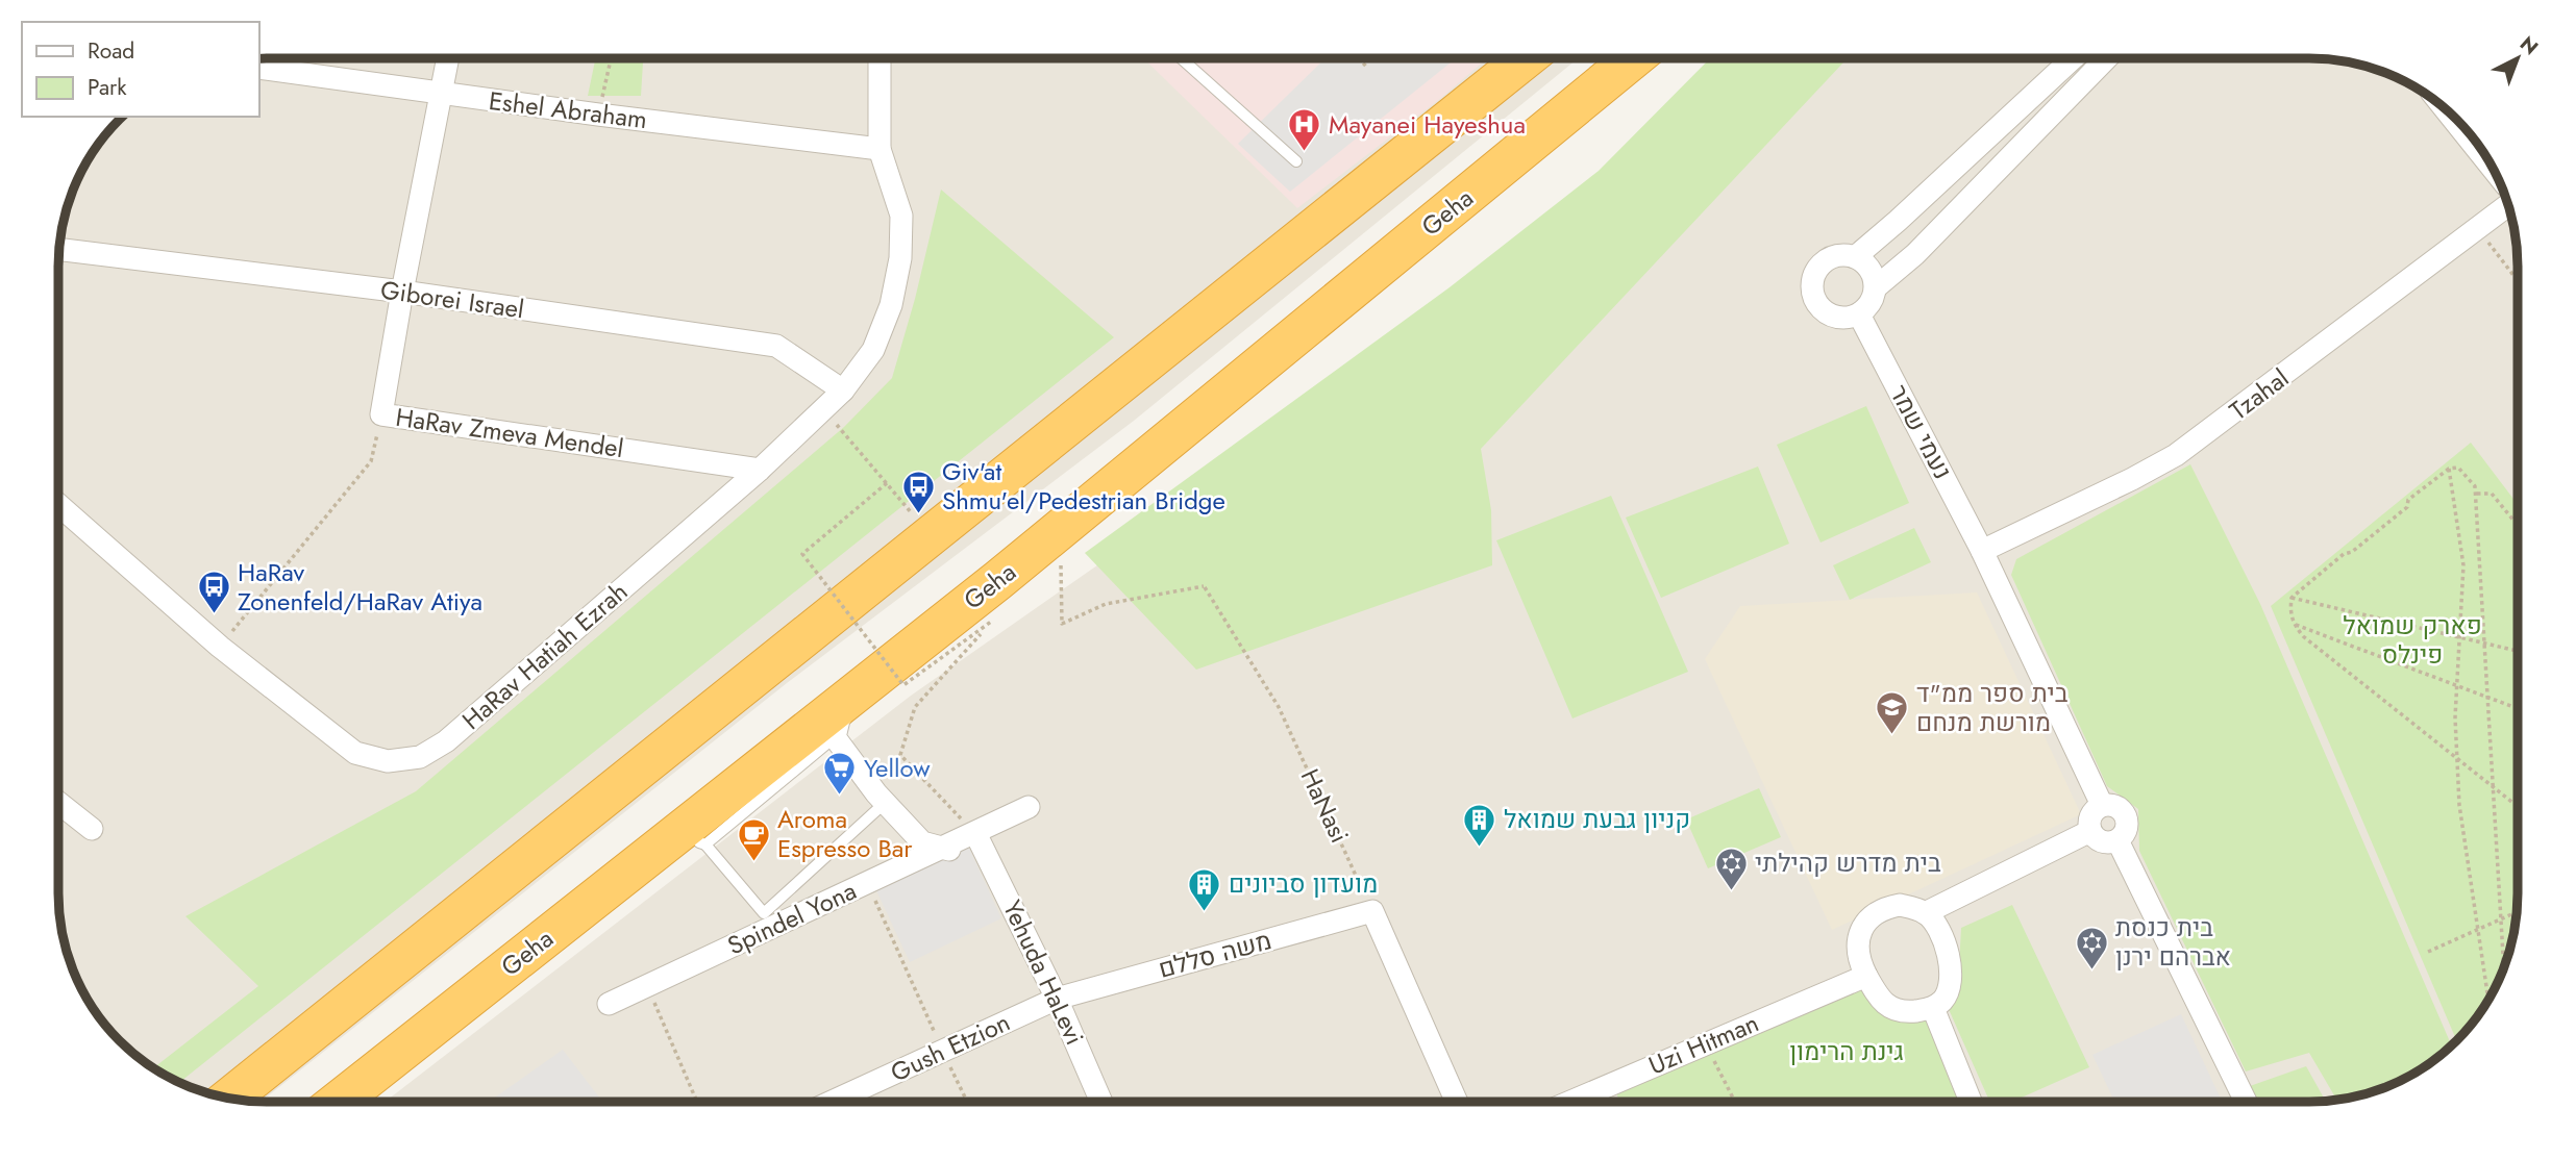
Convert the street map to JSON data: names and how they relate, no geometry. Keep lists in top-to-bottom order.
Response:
{
  "streets": {
    "highway": ["Geha"],
    "street": [
      "Eshel Abraham",
      "Giborei Israel",
      "Tzahal",
      "נעמי שמר",
      "HaRav Zmeva Mendel",
      "HaRav Hatiah Ezrah",
      "Spindel Yona",
      "משה סללם",
      "Yehuda HaLevi",
      "Uzi Hitman",
      "Gush Etzion"
    ],
    "path": ["HaNasi"]
  },
  "crossings": [
    ["Eshel Abraham", "HaRav Zmeva Mendel"],
    ["Eshel Abraham", "HaRav Hatiah Ezrah"],
    ["Giborei Israel", "HaRav Zmeva Mendel"],
    ["Giborei Israel", "HaRav Hatiah Ezrah"],
    ["Tzahal", "נעמי שמר"],
    ["HaRav Zmeva Mendel", "HaRav Hatiah Ezrah"],
    ["HaNasi", "משה סללם"],
    ["Spindel Yona", "Yehuda HaLevi"],
    ["משה סללם", "Yehuda HaLevi"],
    ["משה סללם", "Gush Etzion"],
    ["Yehuda HaLevi", "Gush Etzion"]
  ],
  "parks": ["פארק שמואל פינלס", "גינת הרימון"],
  "places": {
    "hospital": ["Mayanei Hayeshua"],
    "bus stop": ["Giv'at Shmu'el/Pedestrian Bridge", "HaRav Zonenfeld/HaRav Atiya"],
    "school or university": ["בית ספר ממ\"ד מורשת מנחם"],
    "supermarket": ["Yellow"],
    "building": ["קניון גבעת שמואל", "מועדון סביונים"],
    "cafe": ["Aroma Espresso Bar"],
    "synagogue": ["בית מדרש קהילתי", "בית כנסת אברהם ירנן"]
  },
  "legend": ["Road", "Park"],
  "north": "top right"
}
